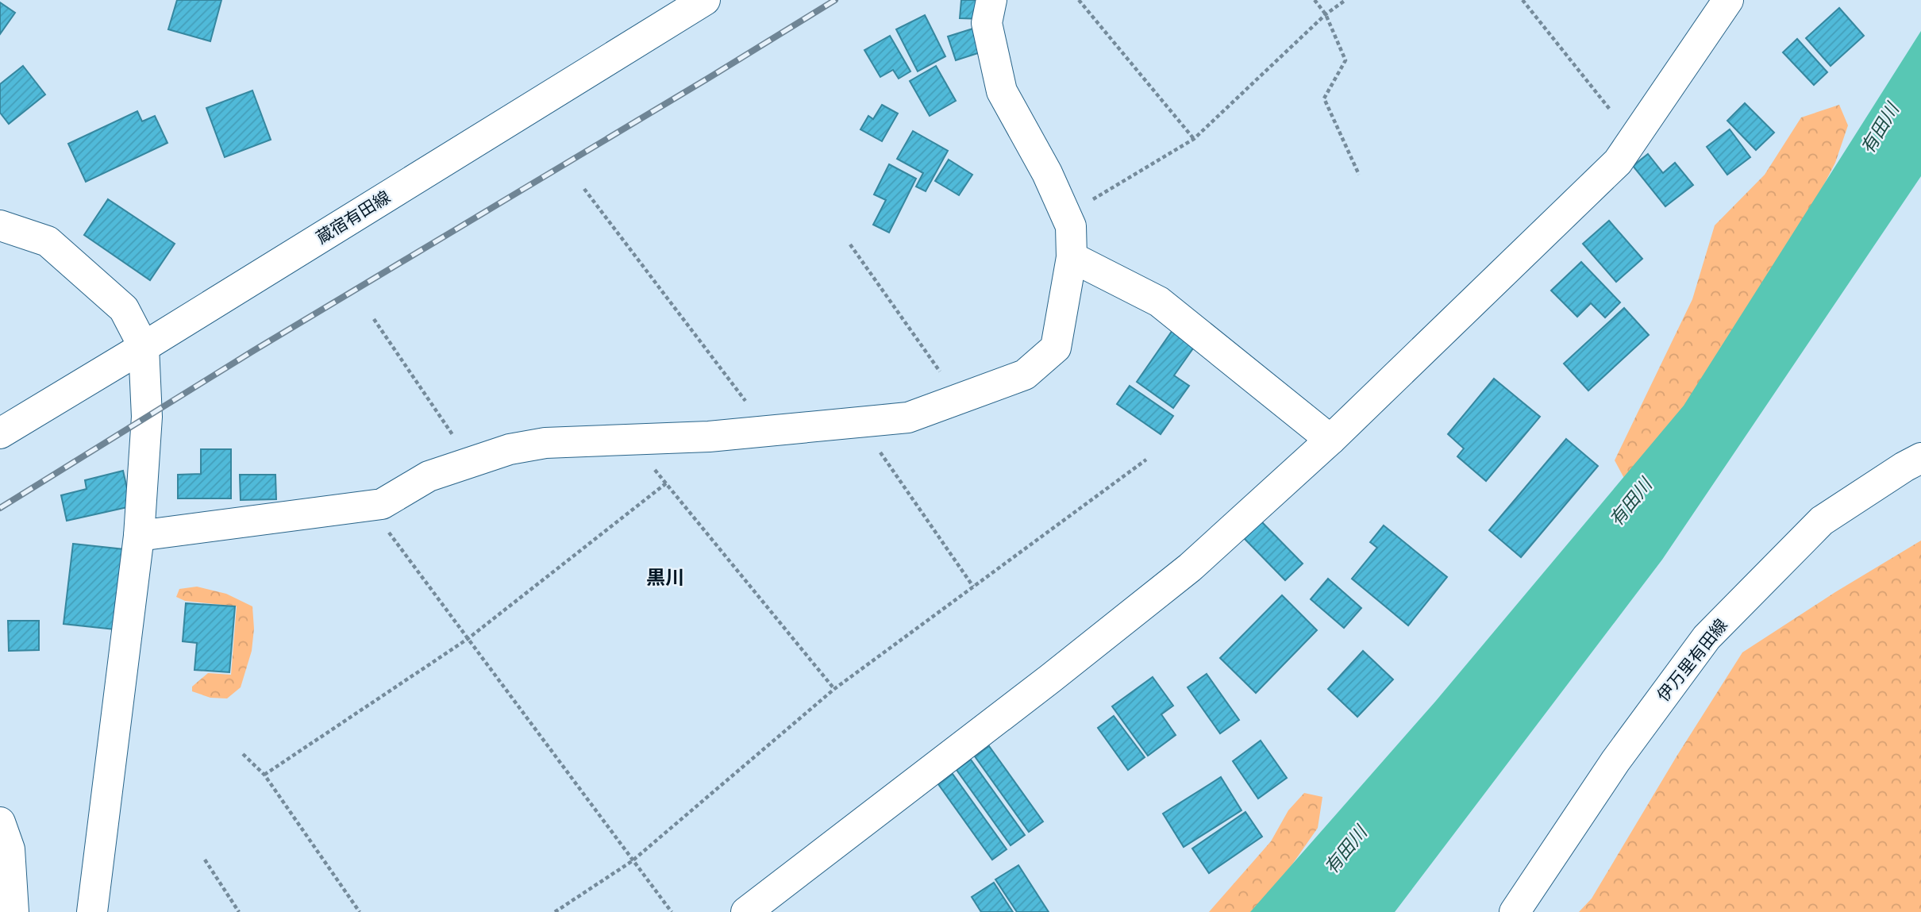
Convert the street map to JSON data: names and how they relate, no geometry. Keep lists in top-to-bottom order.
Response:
{
  "streets": {
    "street": ["蔵宿有田線", "伊万里有田線"]
  },
  "districts": ["黒川"],
  "water": ["有田川"]
}
